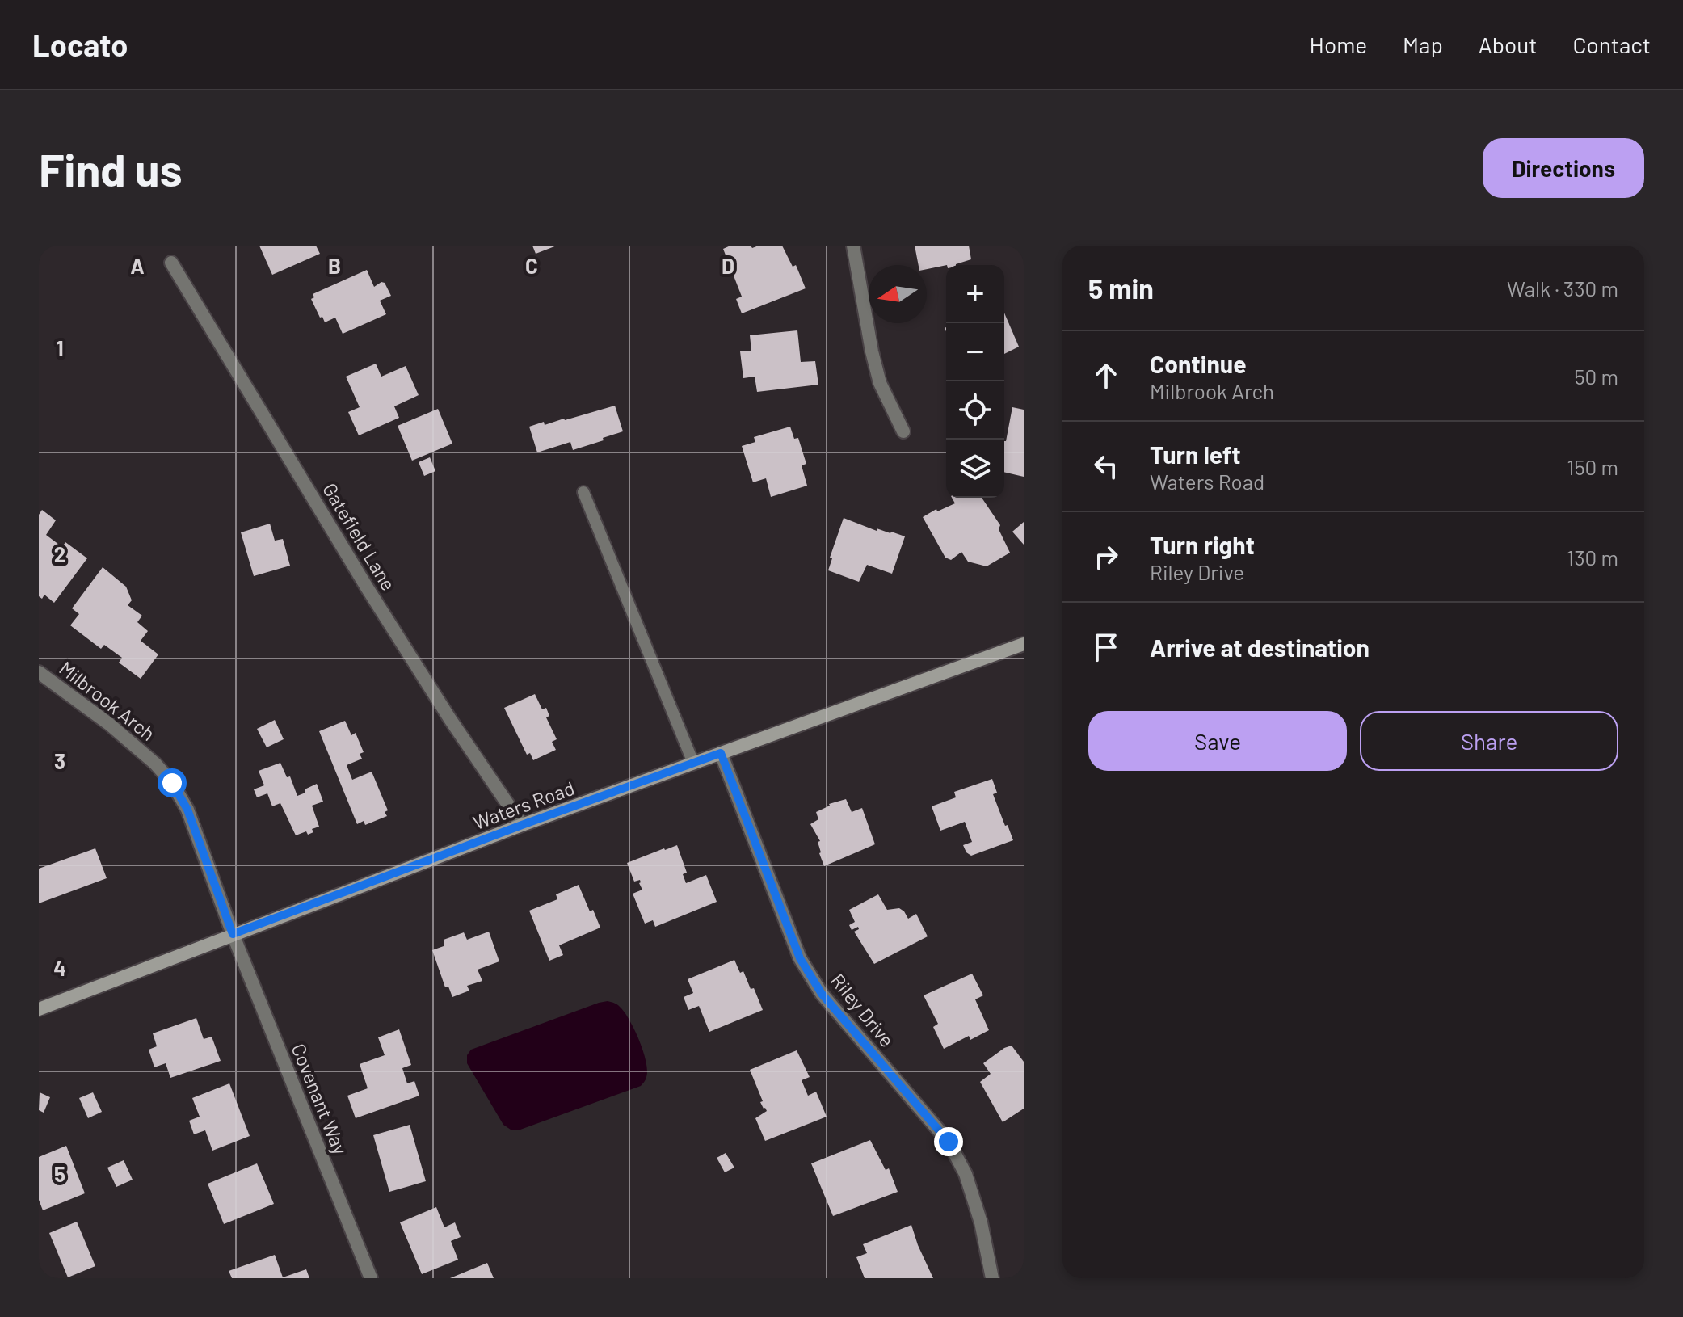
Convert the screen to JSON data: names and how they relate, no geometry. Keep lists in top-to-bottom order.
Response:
{
  "streets": {
    "street": [
      "Gatefield Lane",
      "Milbrook Arch",
      "Waters Road",
      "Riley Drive",
      "Covenant Way"
    ]
  },
  "crossings": [
    ["Gatefield Lane", "Waters Road"],
    ["Milbrook Arch", "Waters Road"],
    ["Milbrook Arch", "Covenant Way"],
    ["Waters Road", "Riley Drive"],
    ["Waters Road", "Covenant Way"]
  ],
  "north": "left",
  "page": {
    "header": "Locato",
    "nav": [
      "Home",
      "Map",
      "About",
      "Contact"
    ],
    "buttons": [
      "Directions",
      ["Save", "Share"]
    ],
    "title": "Find us",
    "heading": ["5 min", "Walk · 330 m"],
    "map_buttons": ["+", "−"],
    "list": [
      ["Continue", "Milbrook Arch", "50 m"],
      ["Turn left", "Waters Road", "150 m"],
      ["Turn right", "Riley Drive", "130 m"],
      "Arrive at destination"
    ]
  },
  "grid": {
    "columns": [
      "A",
      "B",
      "C",
      "D"
    ],
    "rows": [
      "1",
      "2",
      "3",
      "4",
      "5"
    ]
  }
}
